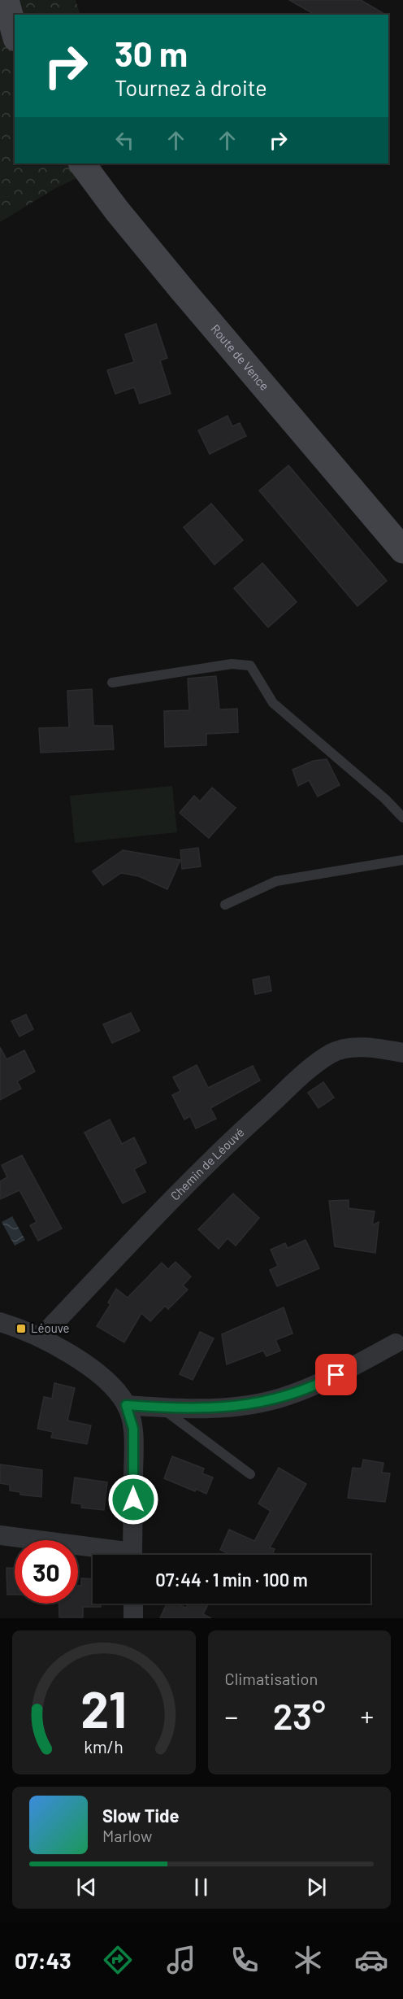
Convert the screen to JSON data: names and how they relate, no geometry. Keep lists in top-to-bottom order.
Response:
{
  "streets": {
    "main road": ["Route de Vence"],
    "street": ["Chemin de Léouvé"]
  },
  "places": {
    "transit": ["Léouve"]
  },
  "page": {
    "turn": ["30 m", "Tournez à droite"],
    "limit": "30",
    "trip": "07:44 · 1 min · 100 m",
    "tile": "Climatisation",
    "heat": ["−", "23°", "+"],
    "song": ["Slow Tide", "Marlow"],
    "tabs": "07:43",
    "gauge": ["21", "km/h"]
  }
}
